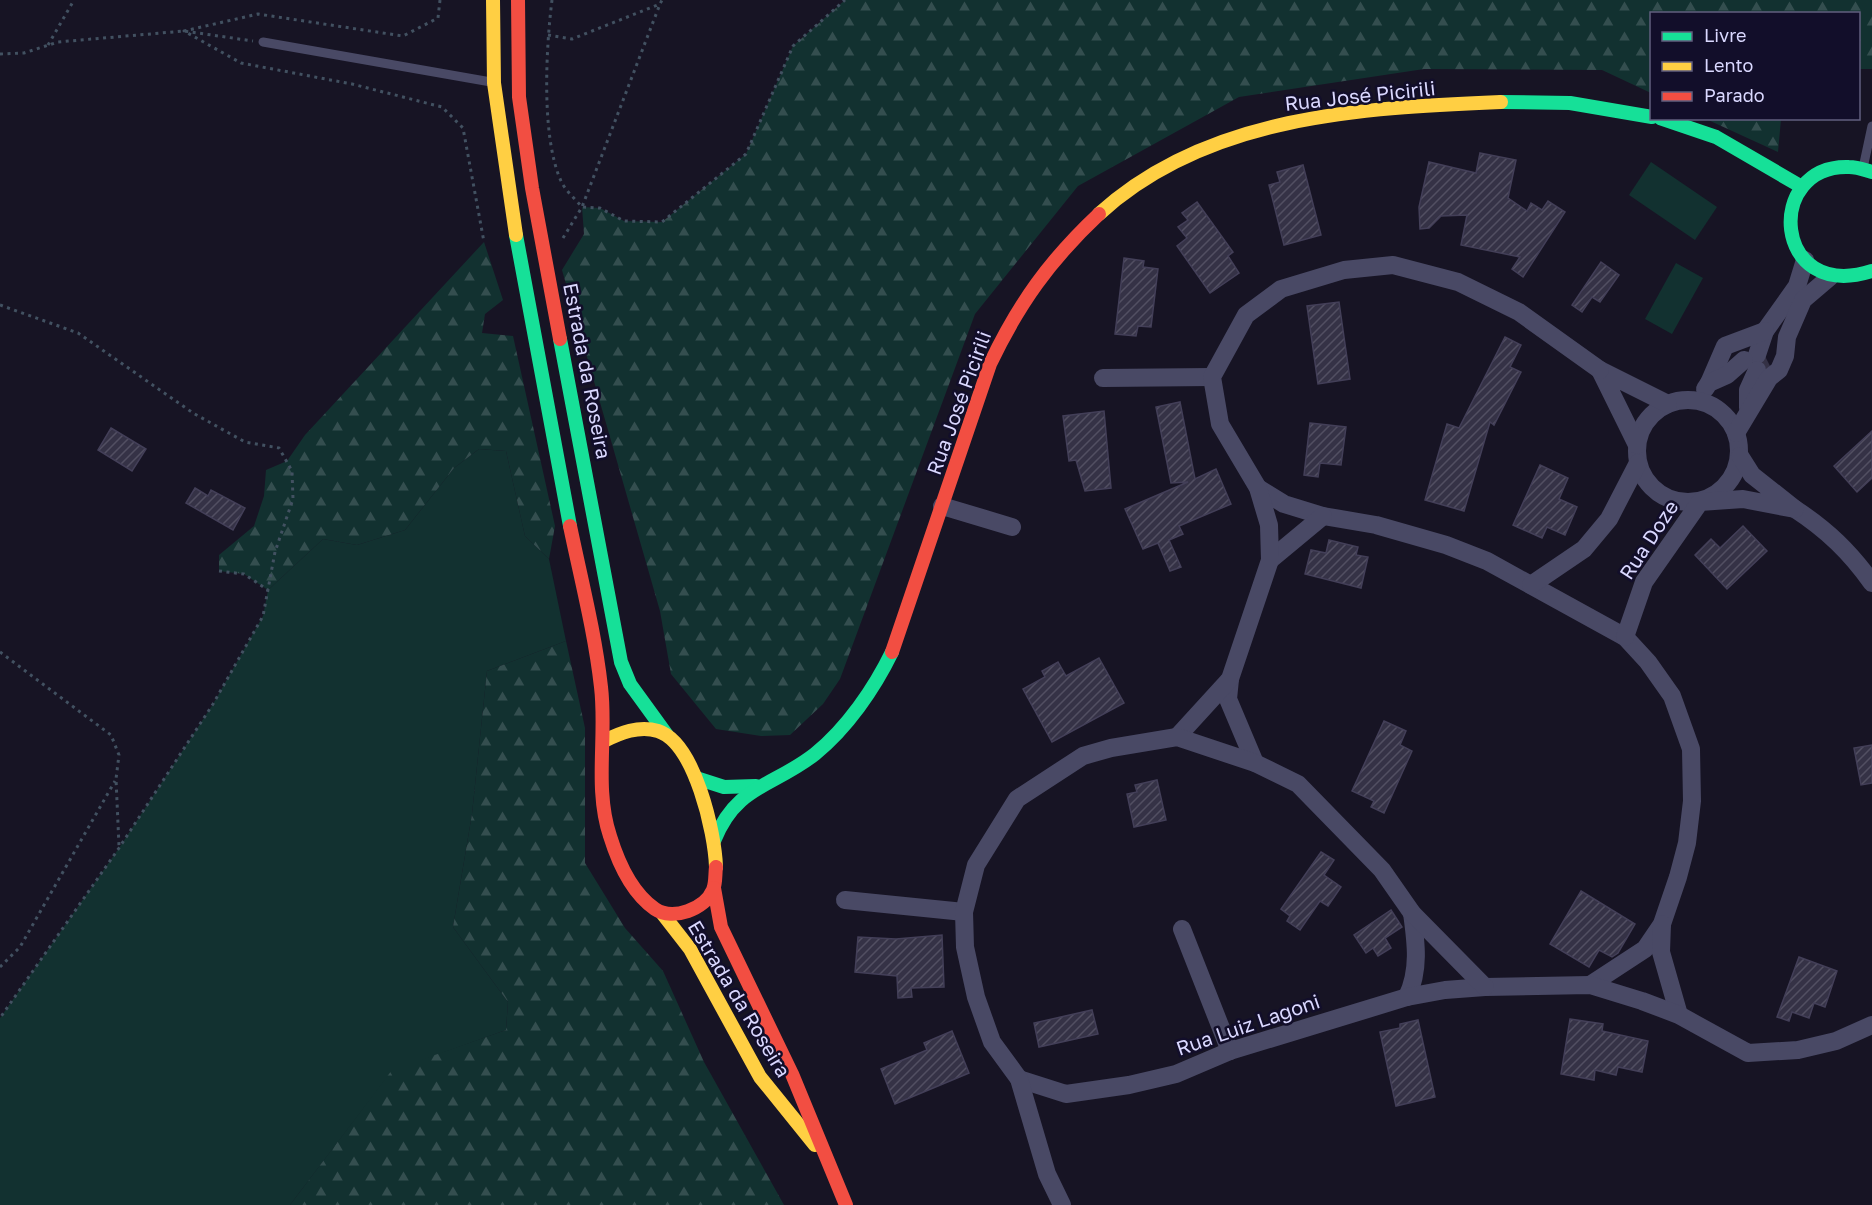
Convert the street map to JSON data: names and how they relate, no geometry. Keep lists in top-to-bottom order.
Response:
{
  "streets": {
    "street": [
      "Rua José Picirili",
      "Estrada da Roseira",
      "Rua Doze",
      "Rua Luiz Lagoni"
    ]
  },
  "legend": ["Livre", "Lento", "Parado"]
}
